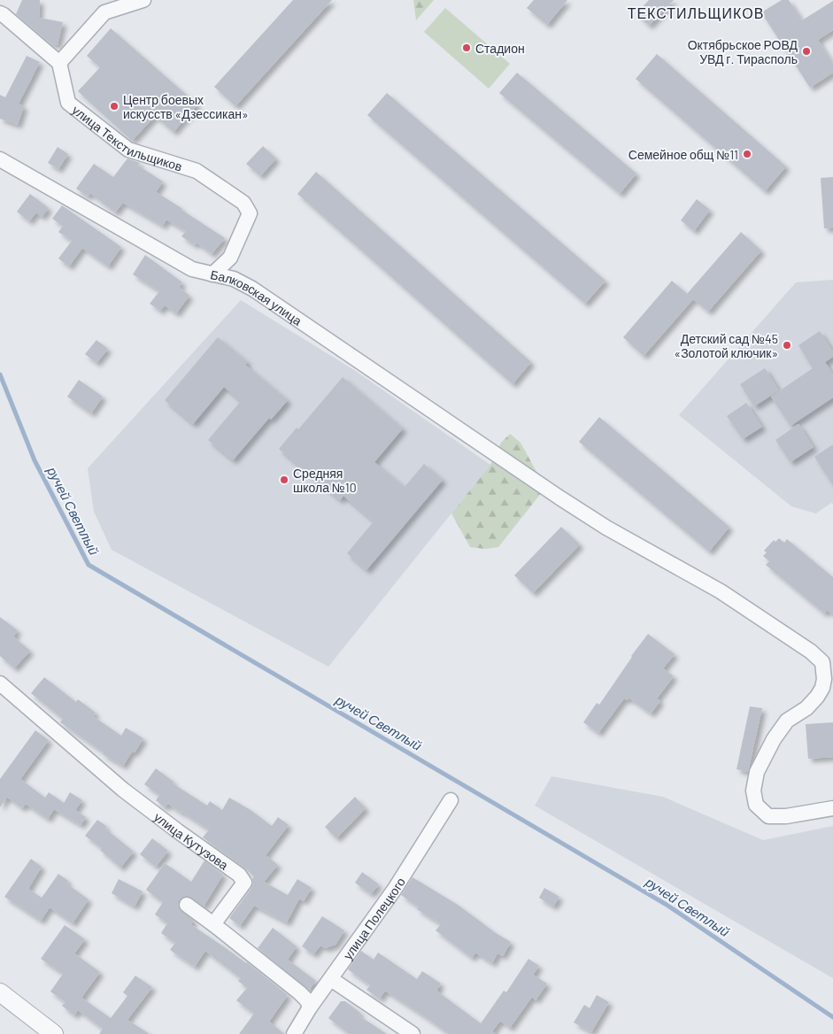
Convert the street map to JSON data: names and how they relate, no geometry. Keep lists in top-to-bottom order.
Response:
{
  "streets": {
    "street": [
      "улица Текстильщиков",
      "Балковская улица",
      "улица Кутузова",
      "улица Полецкого"
    ]
  },
  "crossings": [
    ["улица Текстильщиков", "Балковская улица"]
  ],
  "districts": ["ТЕКСТИЛЬЩИКОВ"],
  "water": ["ручей Светлый"],
  "places": [
    "Стадион",
    "Октябрьское РОВД УВД г. Тирасполь",
    "Центр боевых искусств «Дзессикан»",
    "Семейное общ №11",
    "Детский сад №45 «Золотой ключик»",
    "Средняя школа №10"
  ]
}
